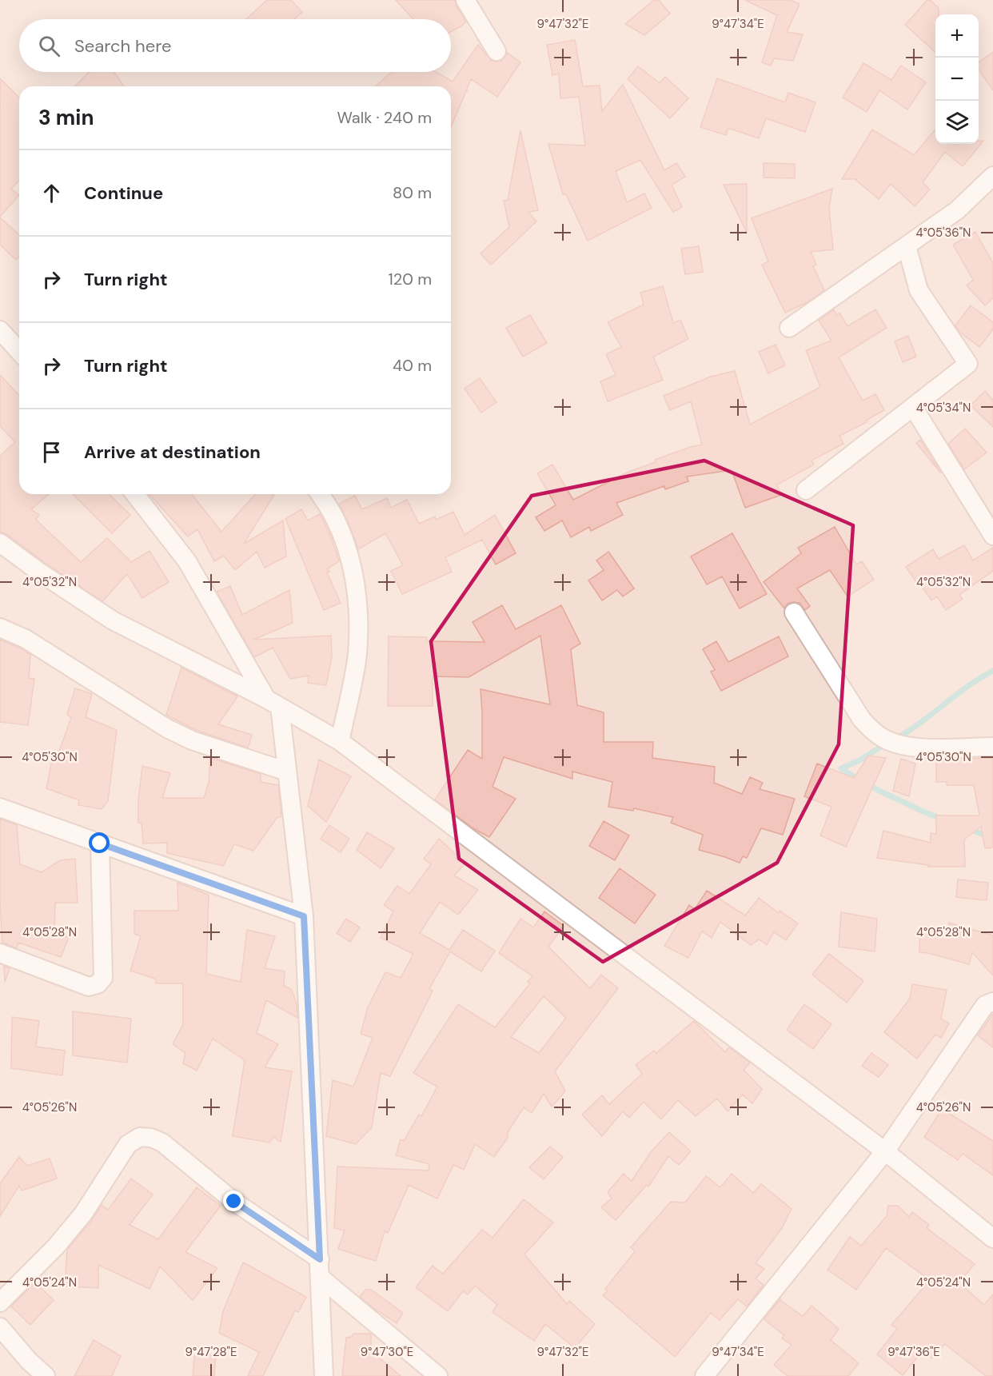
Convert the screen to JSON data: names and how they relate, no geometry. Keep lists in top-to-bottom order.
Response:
{
  "page": {
    "map_buttons": ["+", "−"],
    "search": "Search here",
    "heading": ["3 min", "Walk · 240 m"],
    "list": [
      ["Continue", "80 m"],
      ["Turn right", "120 m"],
      ["Turn right", "40 m"],
      "Arrive at destination"
    ]
  },
  "coordinates": [
    "9°47'32\"E",
    "9°47'34\"E",
    "4°05'36\"N",
    "4°05'34\"N",
    "4°05'32\"N",
    "4°05'30\"N",
    "4°05'28\"N",
    "4°05'26\"N",
    "4°05'24\"N",
    "9°47'28\"E",
    "9°47'30\"E",
    "9°47'36\"E"
  ]
}
